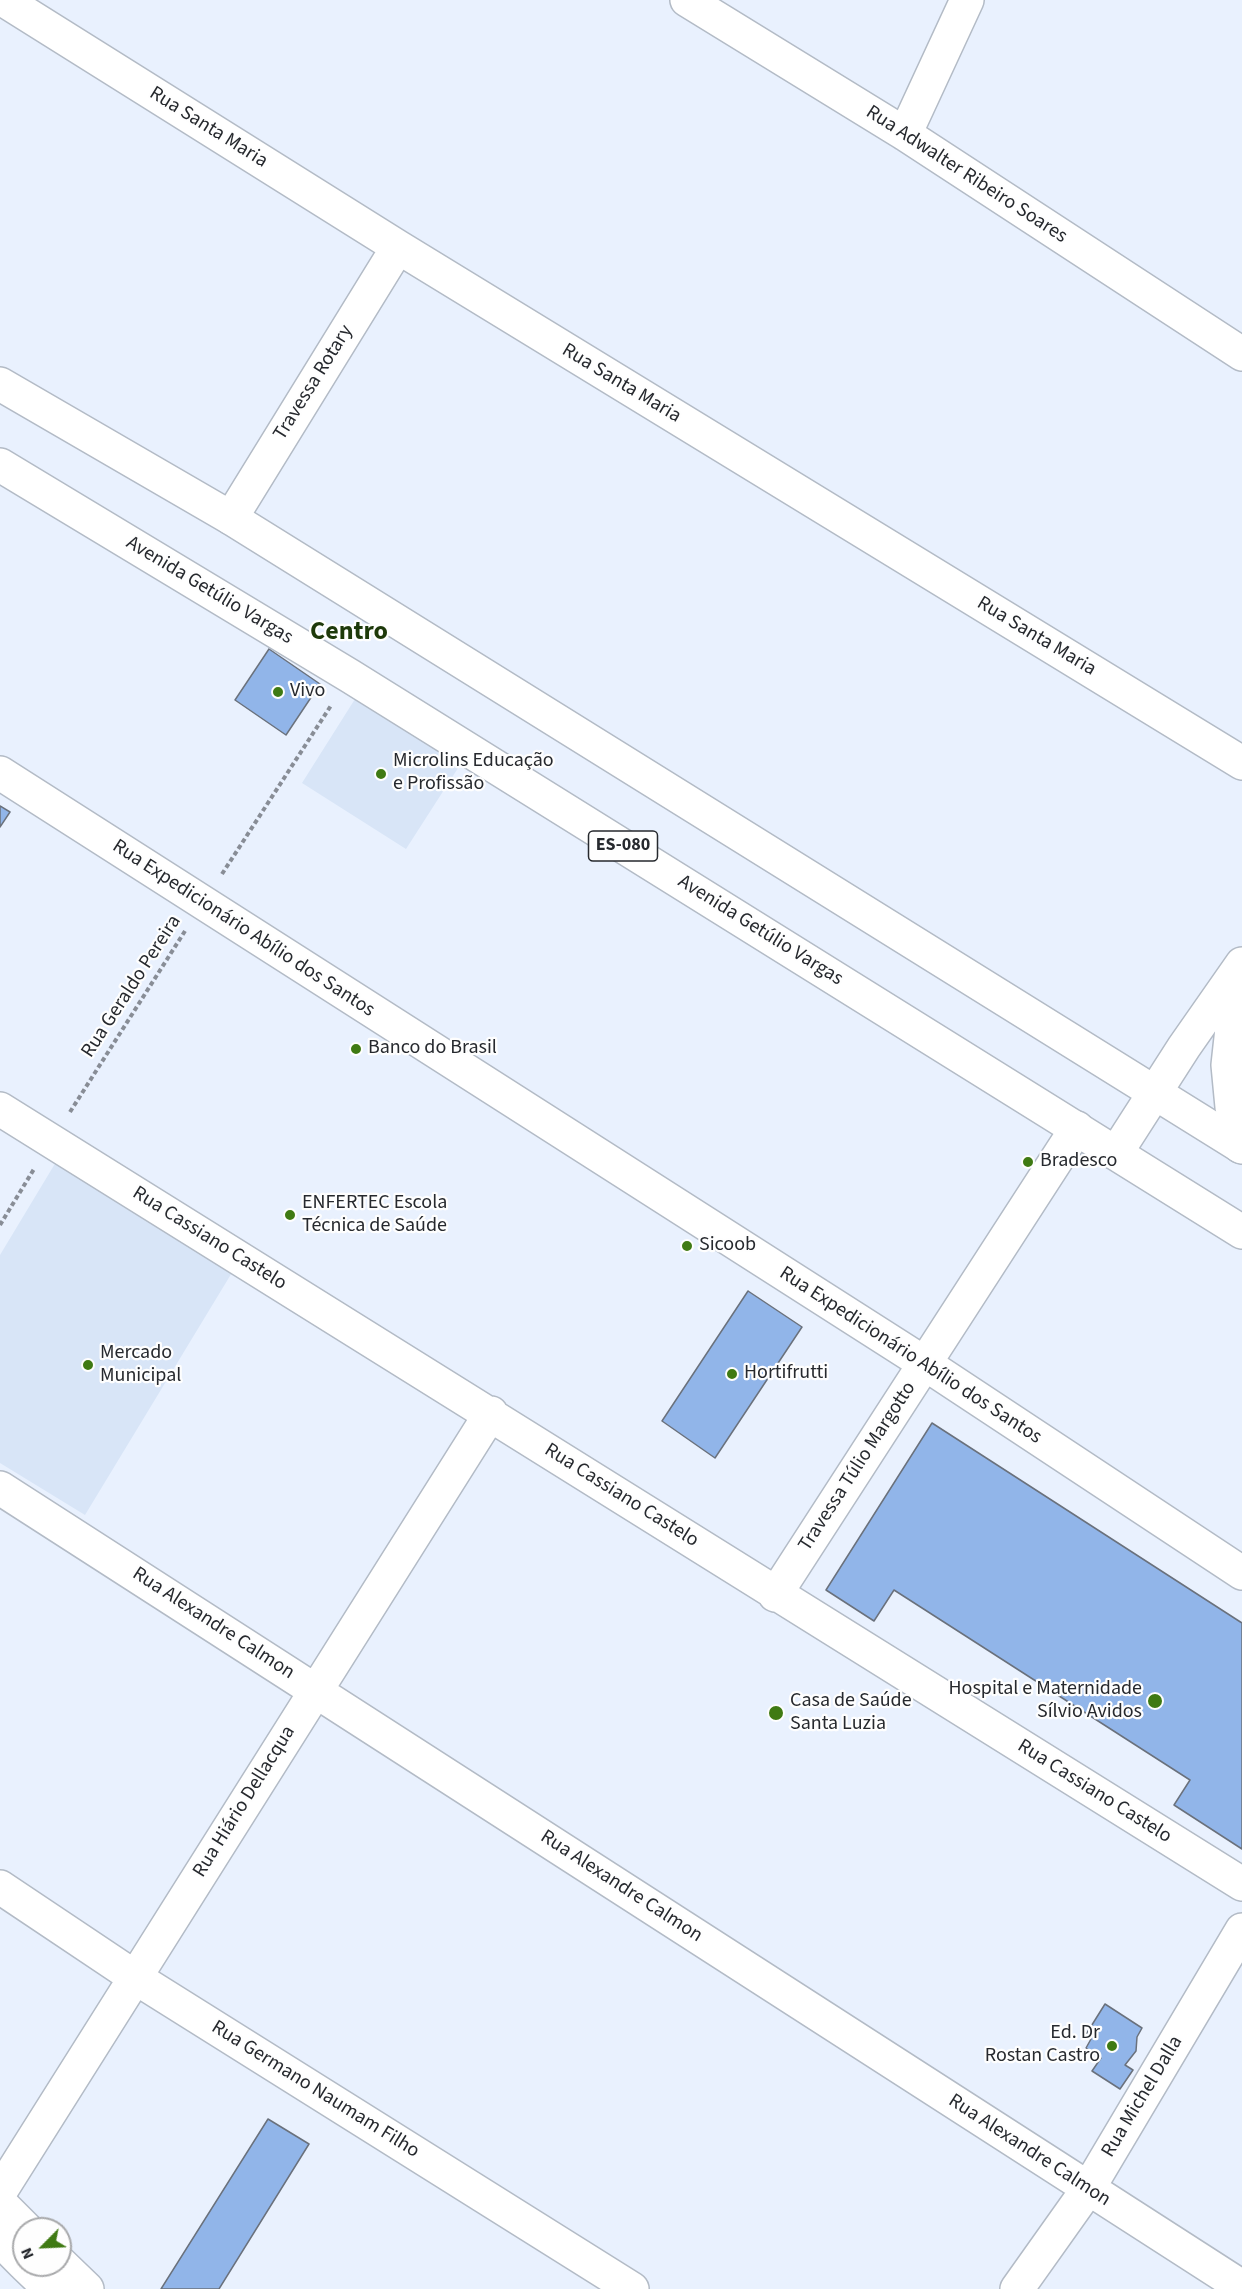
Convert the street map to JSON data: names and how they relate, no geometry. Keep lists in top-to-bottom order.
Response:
{
  "streets": {
    "street": [
      "Rua Santa Maria",
      "Rua Adwalter Ribeiro Soares",
      "Travessa Rotary",
      "Avenida Getúlio Vargas",
      "ES-080",
      "Rua Expedicionário Abílio dos Santos",
      "Rua Cassiano Castelo",
      "Travessa Túlio Margotto",
      "Rua Alexandre Calmon",
      "Rua Hiário Dellacqua",
      "Rua Germano Naumam Filho",
      "Rua Michel Dalla"
    ],
    "path": ["Rua Geraldo Pereira"]
  },
  "crossings": [
    ["Rua Santa Maria", "Travessa Rotary"],
    ["Avenida Getúlio Vargas", "Rua Geraldo Pereira"],
    ["Avenida Getúlio Vargas", "Travessa Túlio Margotto"],
    ["Rua Expedicionário Abílio dos Santos", "Rua Geraldo Pereira"],
    ["Rua Expedicionário Abílio dos Santos", "Travessa Túlio Margotto"],
    ["Rua Geraldo Pereira", "Rua Cassiano Castelo"],
    ["Rua Cassiano Castelo", "Travessa Túlio Margotto"],
    ["Rua Cassiano Castelo", "Rua Hiário Dellacqua"],
    ["Rua Alexandre Calmon", "Rua Hiário Dellacqua"],
    ["Rua Alexandre Calmon", "Rua Michel Dalla"],
    ["Rua Hiário Dellacqua", "Rua Germano Naumam Filho"]
  ],
  "districts": ["Centro"],
  "places": [
    "Vivo",
    "Microlins Educação e Profissão",
    "Banco do Brasil",
    "Bradesco",
    "ENFERTEC Escola Técnica de Saúde",
    "Sicoob",
    "Mercado Municipal",
    "Hortifrutti",
    "Hospital e Maternidade Sílvio Avidos",
    "Casa de Saúde Santa Luzia",
    "Ed. Dr Rostan Castro"
  ],
  "north": "bottom left"
}
